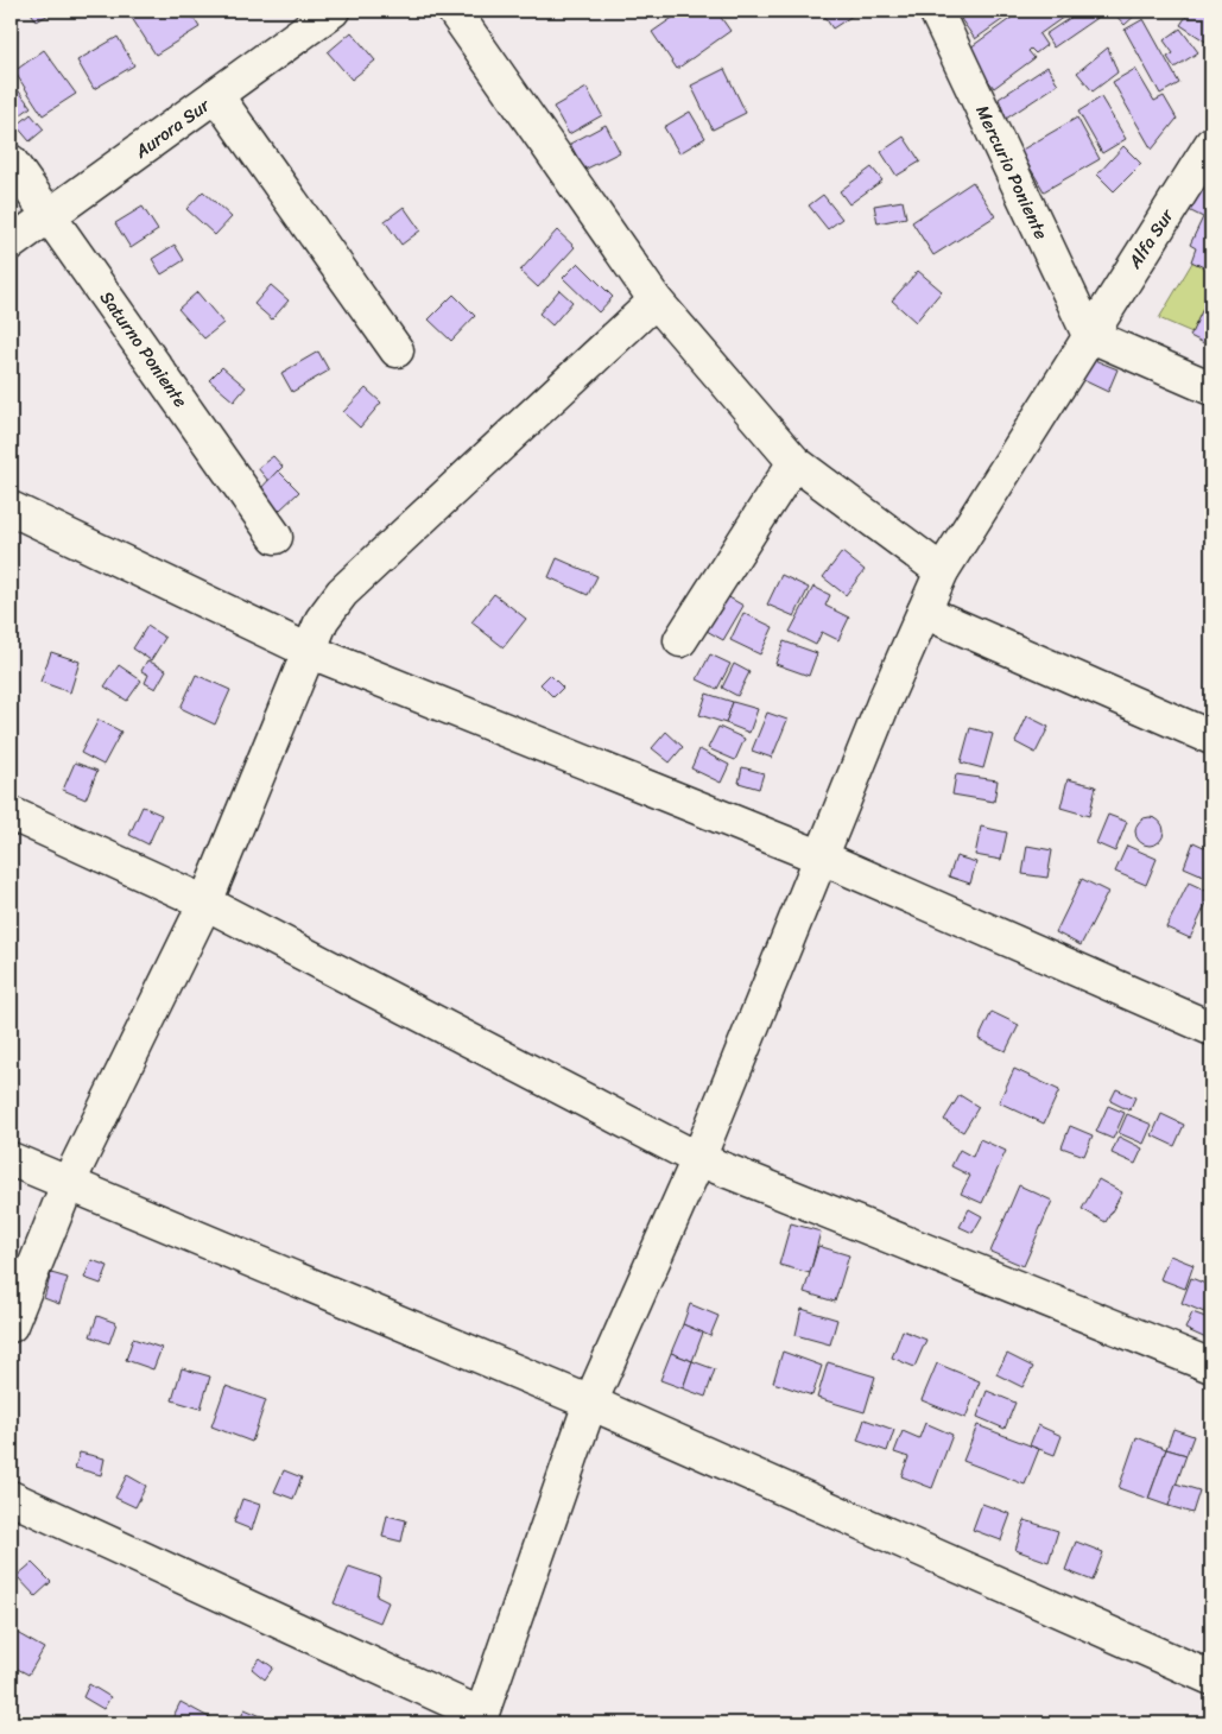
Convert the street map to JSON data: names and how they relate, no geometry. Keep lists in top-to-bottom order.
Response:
{
  "streets": {
    "street": [
      "Aurora Sur",
      "Mercurio Poniente",
      "Alfa Sur",
      "Saturno Poniente"
    ]
  },
  "crossings": [
    ["Aurora Sur", "Saturno Poniente"],
    ["Mercurio Poniente", "Alfa Sur"]
  ]
}
